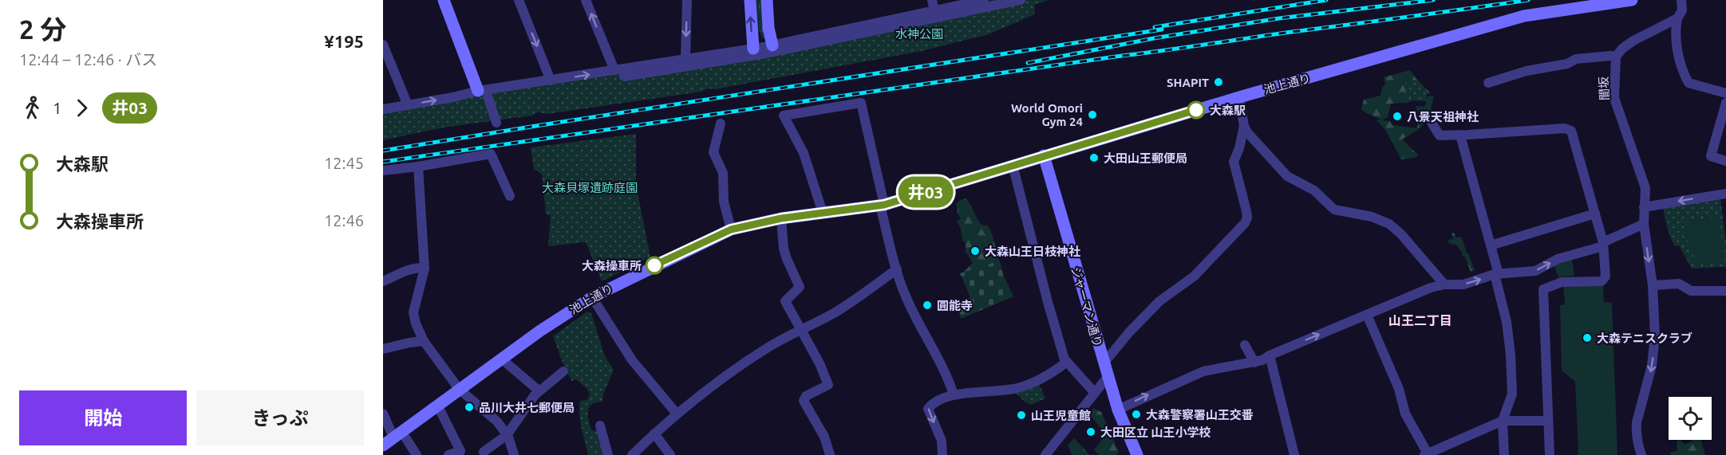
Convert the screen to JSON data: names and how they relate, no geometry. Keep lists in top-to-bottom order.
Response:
{
  "streets": {
    "main road": ["池上通り", "ジャーマン通り"],
    "street": ["闇坂"]
  },
  "crossings": [
    ["池上通り", "ジャーマン通り"]
  ],
  "one_way": ["闇坂"],
  "districts": ["山王二丁目"],
  "parks": ["水神公園", "大森貝塚遺跡庭園"],
  "places": [
    "SHAPIT",
    "大森駅",
    "World Omori Gym 24",
    "八景天祖神社",
    "大田山王郵便局",
    "大森山王日枝神社",
    "大森操車所",
    "圓能寺",
    "大森テニスクラブ",
    "品川大井七郵便局",
    "大森警察署山王交番",
    "山王児童館",
    "大田区立 山王小学校"
  ],
  "lines": ["bus line 井03"],
  "page": {
    "heading": ["2 分", "12:44 – 12:46 · バス", "¥195"],
    "on_map": "井03",
    "legs": ["1", "井03"],
    "list": [
      {
        "name": "大森駅",
        "value": "12:45"
      },
      {
        "name": "大森操車所",
        "value": "12:46"
      }
    ],
    "buttons": ["開始", "きっぷ"]
  }
}
